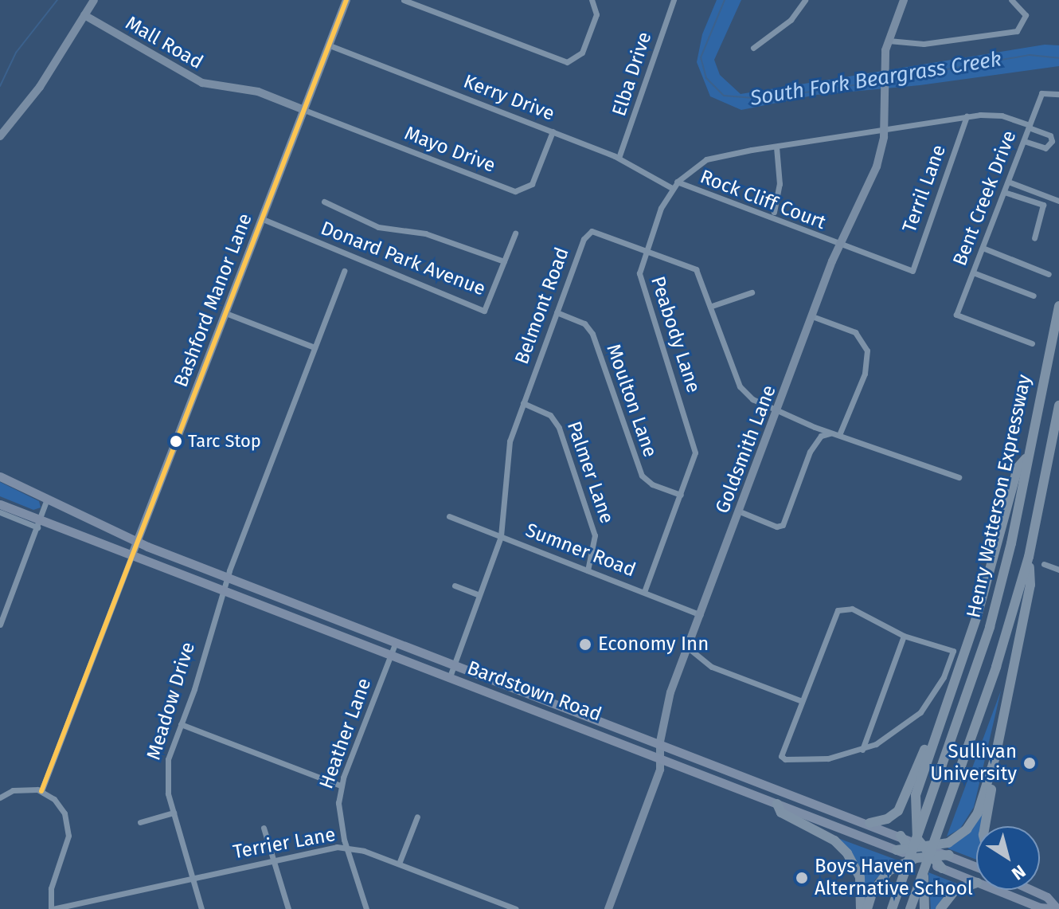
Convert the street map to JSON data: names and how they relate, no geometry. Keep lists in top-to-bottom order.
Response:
{
  "streets": {
    "highway": ["Henry Watterson Expressway"],
    "main road": ["Bardstown Road"],
    "street": [
      "Mall Road",
      "Elba Drive",
      "Kerry Drive",
      "Mayo Drive",
      "Terril Lane",
      "Bent Creek Drive",
      "Rock Cliff Court",
      "Donard Park Avenue",
      "Bashford Manor Lane",
      "Belmont Road",
      "Peabody Lane",
      "Moulton Lane",
      "Goldsmith Lane",
      "Palmer Lane",
      "Sumner Road",
      "Meadow Drive",
      "Heather Lane",
      "Terrier Lane"
    ]
  },
  "crossings": [
    ["Mall Road", "Mayo Drive"],
    ["Mall Road", "Bashford Manor Lane"],
    ["Elba Drive", "Kerry Drive"],
    ["Kerry Drive", "Mayo Drive"],
    ["Kerry Drive", "Bashford Manor Lane"],
    ["Kerry Drive", "Peabody Lane"],
    ["Mayo Drive", "Bashford Manor Lane"],
    ["Terril Lane", "Rock Cliff Court"],
    ["Terril Lane", "Peabody Lane"],
    ["Bent Creek Drive", "Peabody Lane"],
    ["Rock Cliff Court", "Peabody Lane"],
    ["Rock Cliff Court", "Goldsmith Lane"],
    ["Donard Park Avenue", "Bashford Manor Lane"],
    ["Bashford Manor Lane", "Bardstown Road"],
    ["Belmont Road", "Peabody Lane"],
    ["Belmont Road", "Moulton Lane"],
    ["Belmont Road", "Goldsmith Lane"],
    ["Belmont Road", "Palmer Lane"],
    ["Belmont Road", "Sumner Road"],
    ["Belmont Road", "Bardstown Road"],
    ["Peabody Lane", "Moulton Lane"],
    ["Peabody Lane", "Goldsmith Lane"],
    ["Peabody Lane", "Sumner Road"],
    ["Goldsmith Lane", "Sumner Road"],
    ["Goldsmith Lane", "Bardstown Road"],
    ["Palmer Lane", "Sumner Road"],
    ["Henry Watterson Expressway", "Bardstown Road"],
    ["Bardstown Road", "Meadow Drive"],
    ["Bardstown Road", "Heather Lane"],
    ["Meadow Drive", "Terrier Lane"],
    ["Heather Lane", "Terrier Lane"]
  ],
  "water": ["South Fork Beargrass Creek"],
  "places": [
    "Tarc Stop",
    "Economy Inn",
    "Sullivan University",
    "Boys Haven Alternative School"
  ],
  "north": "bottom right"
}
